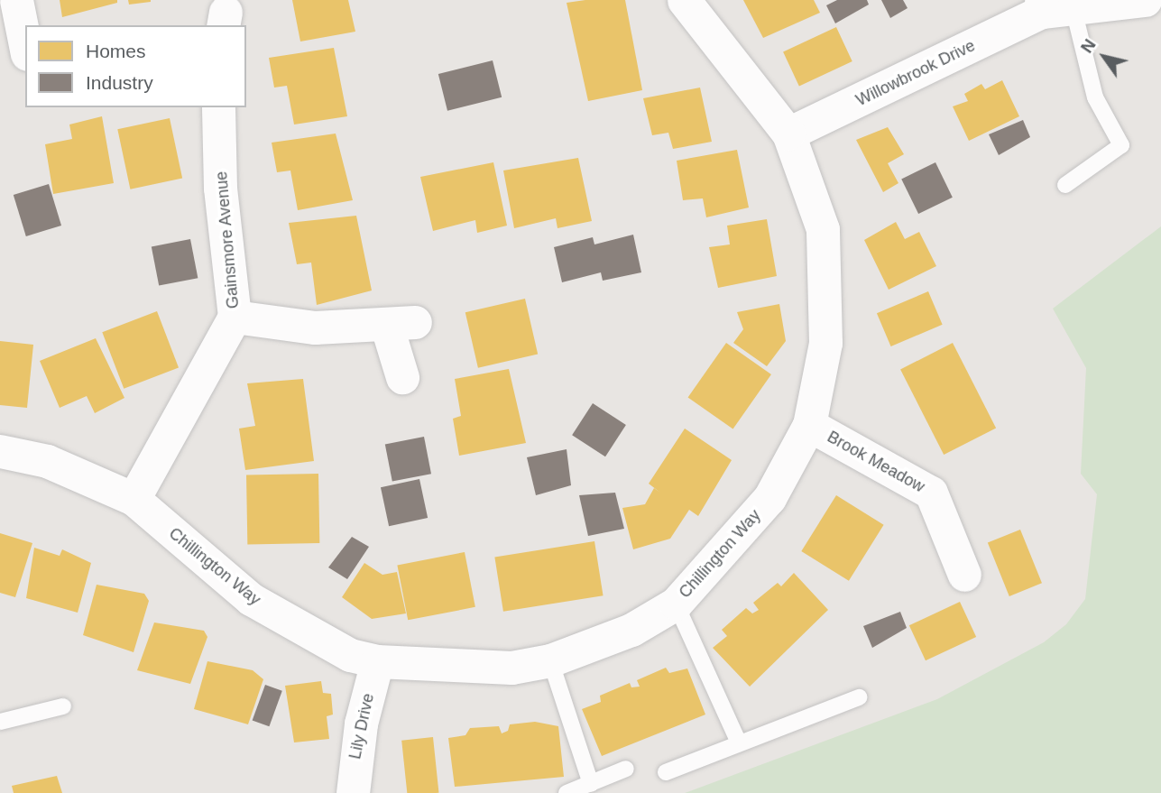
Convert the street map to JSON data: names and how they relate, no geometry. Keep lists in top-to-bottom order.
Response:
{
  "streets": {
    "street": [
      "Willowbrook Drive",
      "Gainsmore Avenue",
      "Brook Meadow",
      "Chillington Way",
      "Lily Drive"
    ]
  },
  "crossings": [
    ["Willowbrook Drive", "Chillington Way"],
    ["Gainsmore Avenue", "Chillington Way"],
    ["Brook Meadow", "Chillington Way"],
    ["Chillington Way", "Lily Drive"]
  ],
  "legend": ["Homes", "Industry"],
  "north": "top left"
}
